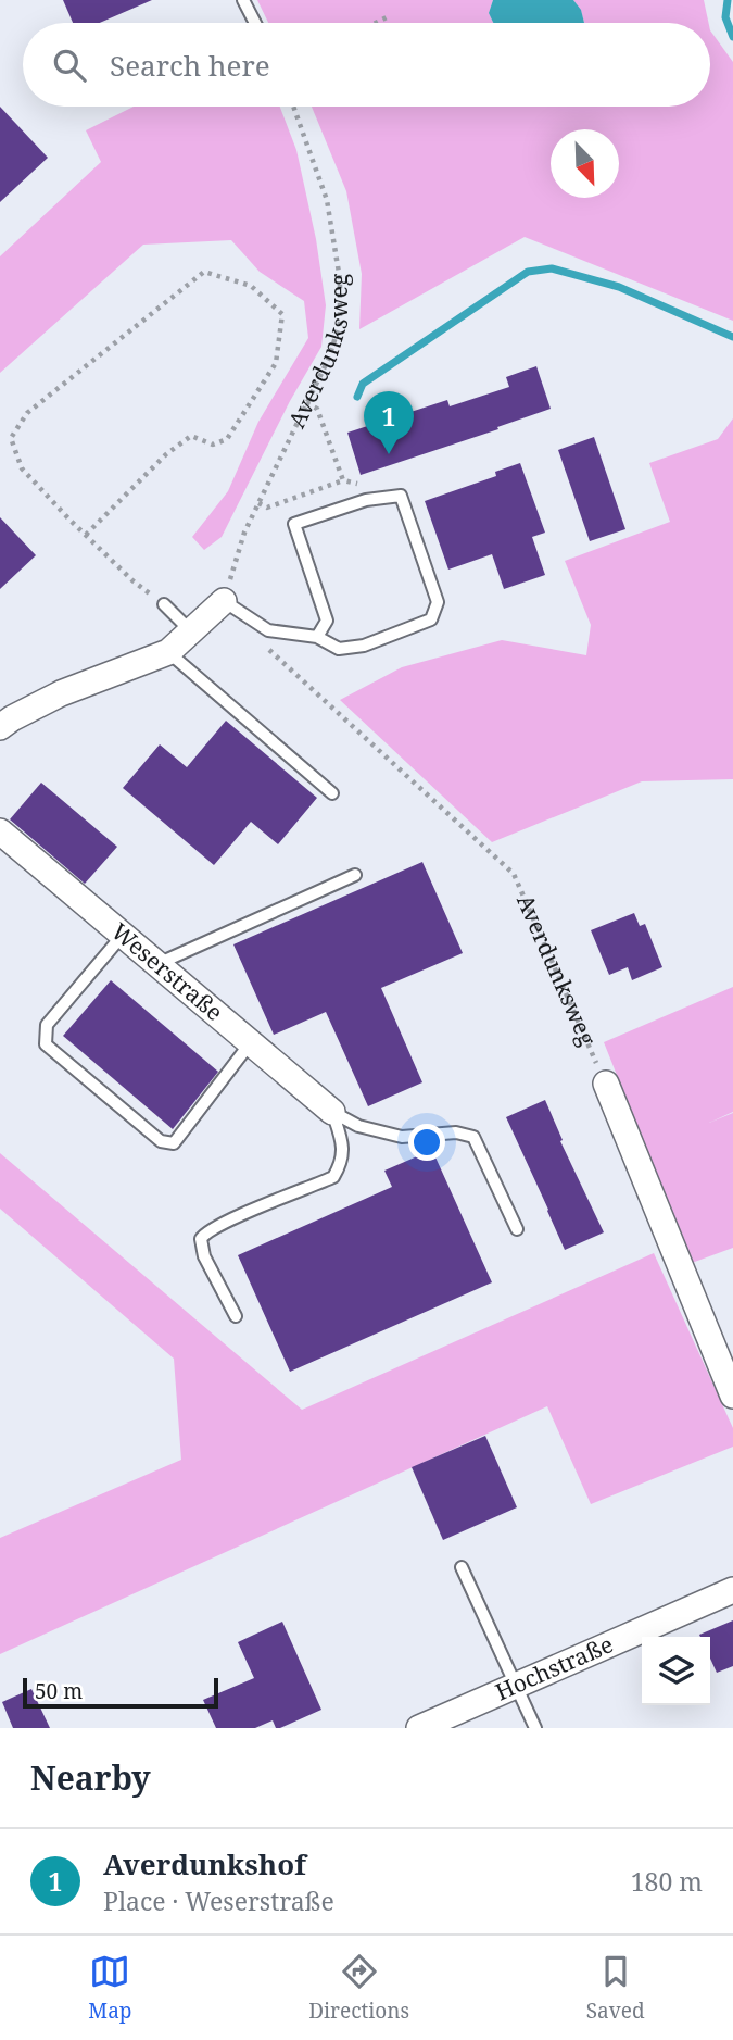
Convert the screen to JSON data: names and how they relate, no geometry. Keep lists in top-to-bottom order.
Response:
{
  "streets": {
    "street": ["Weserstraße", "Hochstraße"],
    "path": ["Averdunksweg"]
  },
  "scale_bar": "50 m",
  "north": "bottom right",
  "page": {
    "search": "Search here",
    "pins": "1",
    "scale": "50 m",
    "heading": "Nearby",
    "list": [
      {
        "mark": "1",
        "name": "Averdunkshof",
        "note": "Place · Weserstraße",
        "value": "180 m"
      }
    ],
    "nav": ["Map", "Directions", "Saved"]
  }
}
